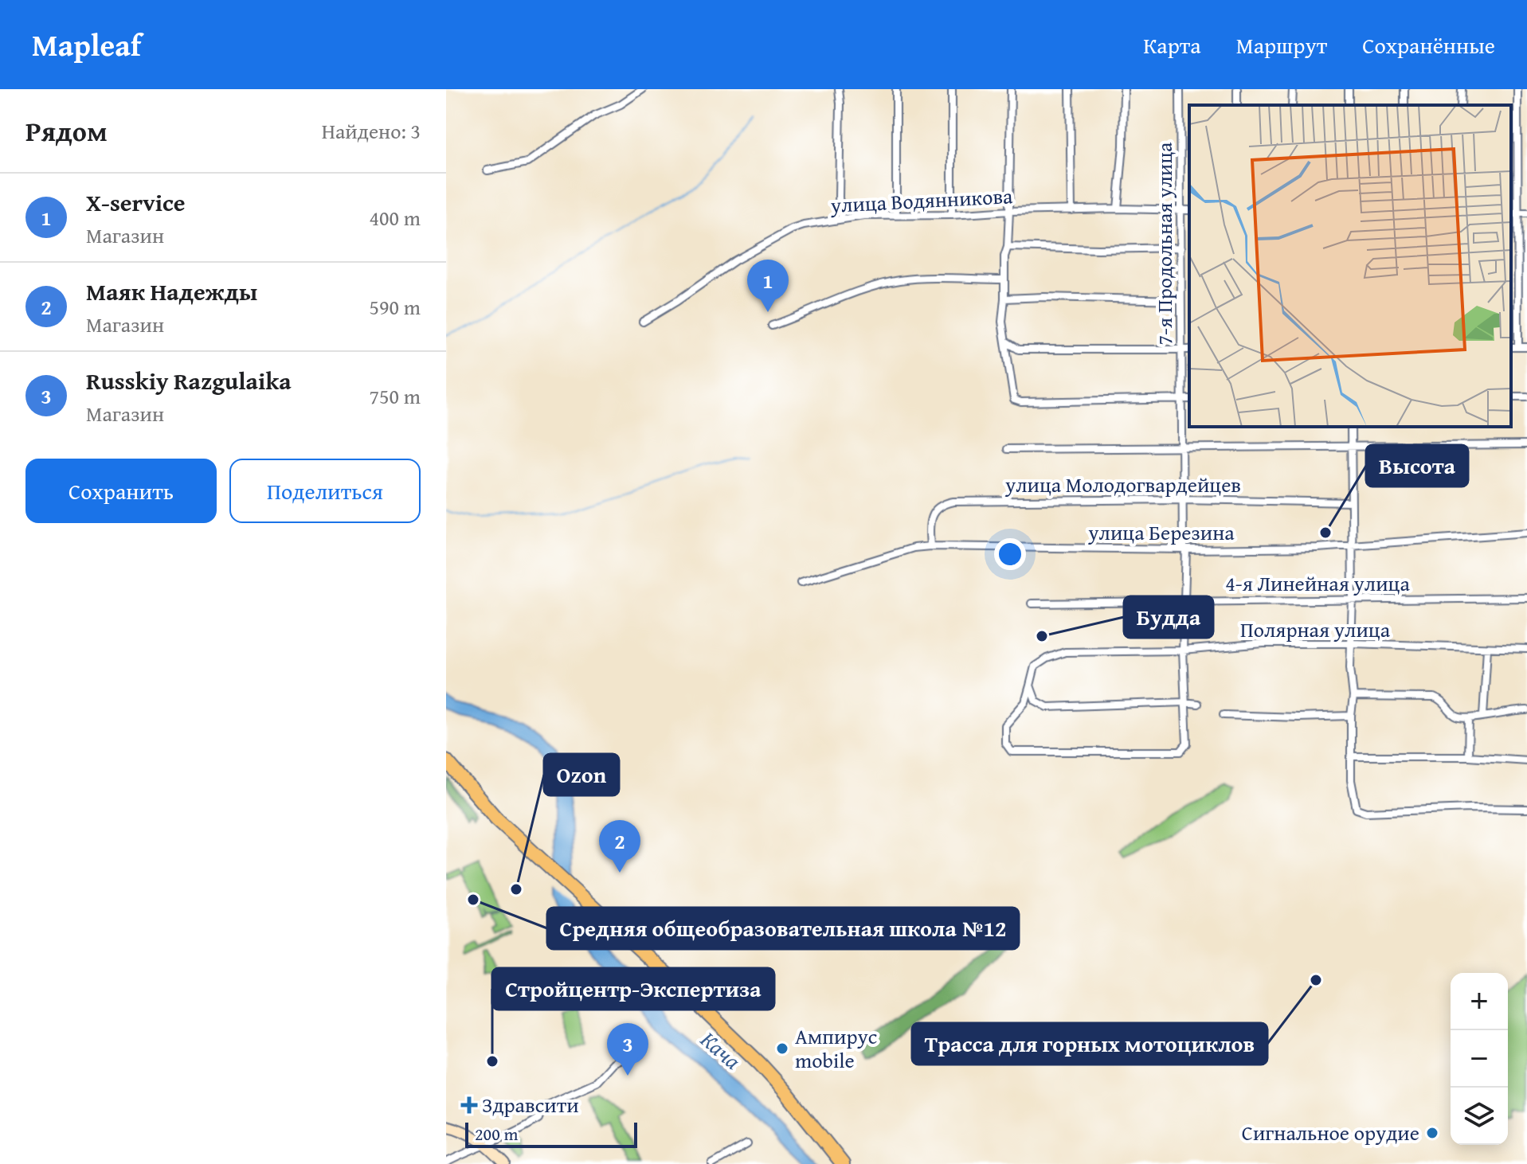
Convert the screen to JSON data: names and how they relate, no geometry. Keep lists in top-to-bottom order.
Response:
{
  "streets": {
    "street": [
      "улица Водянникова",
      "7-я Продольная улица",
      "улица Молодогвардейцев",
      "улица Березина",
      "4-я Линейная улица",
      "Полярная улица"
    ]
  },
  "crossings": [
    ["улица Водянникова", "7-я Продольная улица"],
    ["7-я Продольная улица", "улица Молодогвардейцев"],
    ["7-я Продольная улица", "улица Березина"],
    ["7-я Продольная улица", "4-я Линейная улица"],
    ["7-я Продольная улица", "Полярная улица"],
    ["улица Молодогвардейцев", "улица Березина"]
  ],
  "water": ["Кача"],
  "places": {
    "other": [
      "Высота",
      "Будда",
      "Ozon",
      "Средняя общеобразовательная школа №12",
      "Трасса для горных мотоциклов",
      "Ампирус mobile",
      "Стройцентр-Экспертиза",
      "Сигнальное орудие"
    ],
    "health": ["Здравсити"]
  },
  "scale_bar": "200 m",
  "page": {
    "header": "Mapleaf",
    "nav": ["Карта", "Маршрут", "Сохранённые"],
    "heading": ["Рядом", "Найдено: 3"],
    "list": [
      {
        "mark": "1",
        "name": "X-service",
        "note": "Магазин",
        "value": "400 m"
      },
      {
        "mark": "2",
        "name": "Маяк Надежды",
        "note": "Магазин",
        "value": "590 m"
      },
      {
        "mark": "3",
        "name": "Russkiy Razgulaika",
        "note": "Магазин",
        "value": "750 m"
      }
    ],
    "pins": ["1", "2", "3"],
    "buttons": ["Сохранить", "Поделиться"],
    "map_buttons": ["+", "−"],
    "scale": "200 m"
  }
}
